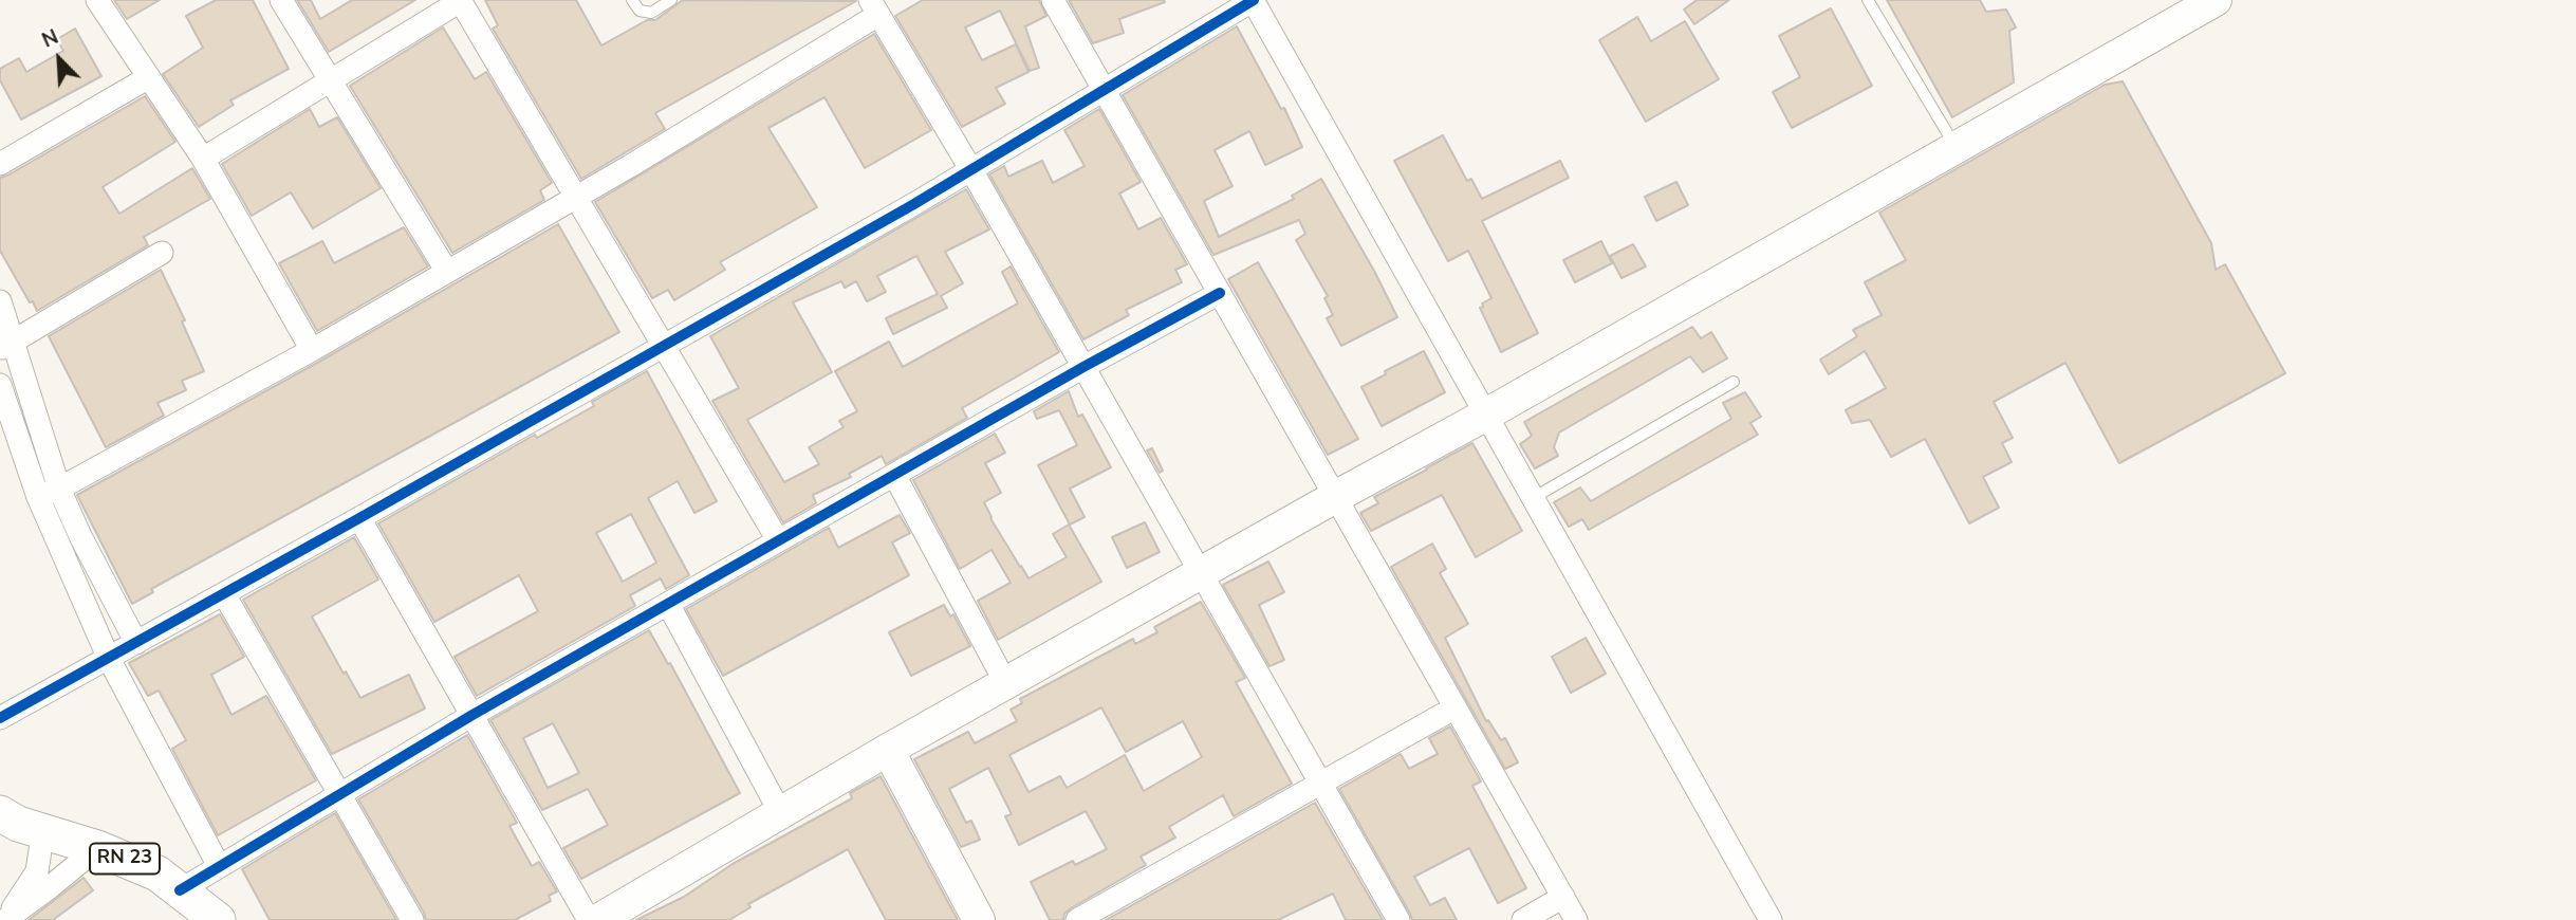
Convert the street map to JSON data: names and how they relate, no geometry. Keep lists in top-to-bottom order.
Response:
{
  "streets": {
    "main road": ["RN 23"]
  },
  "north": "top left"
}
